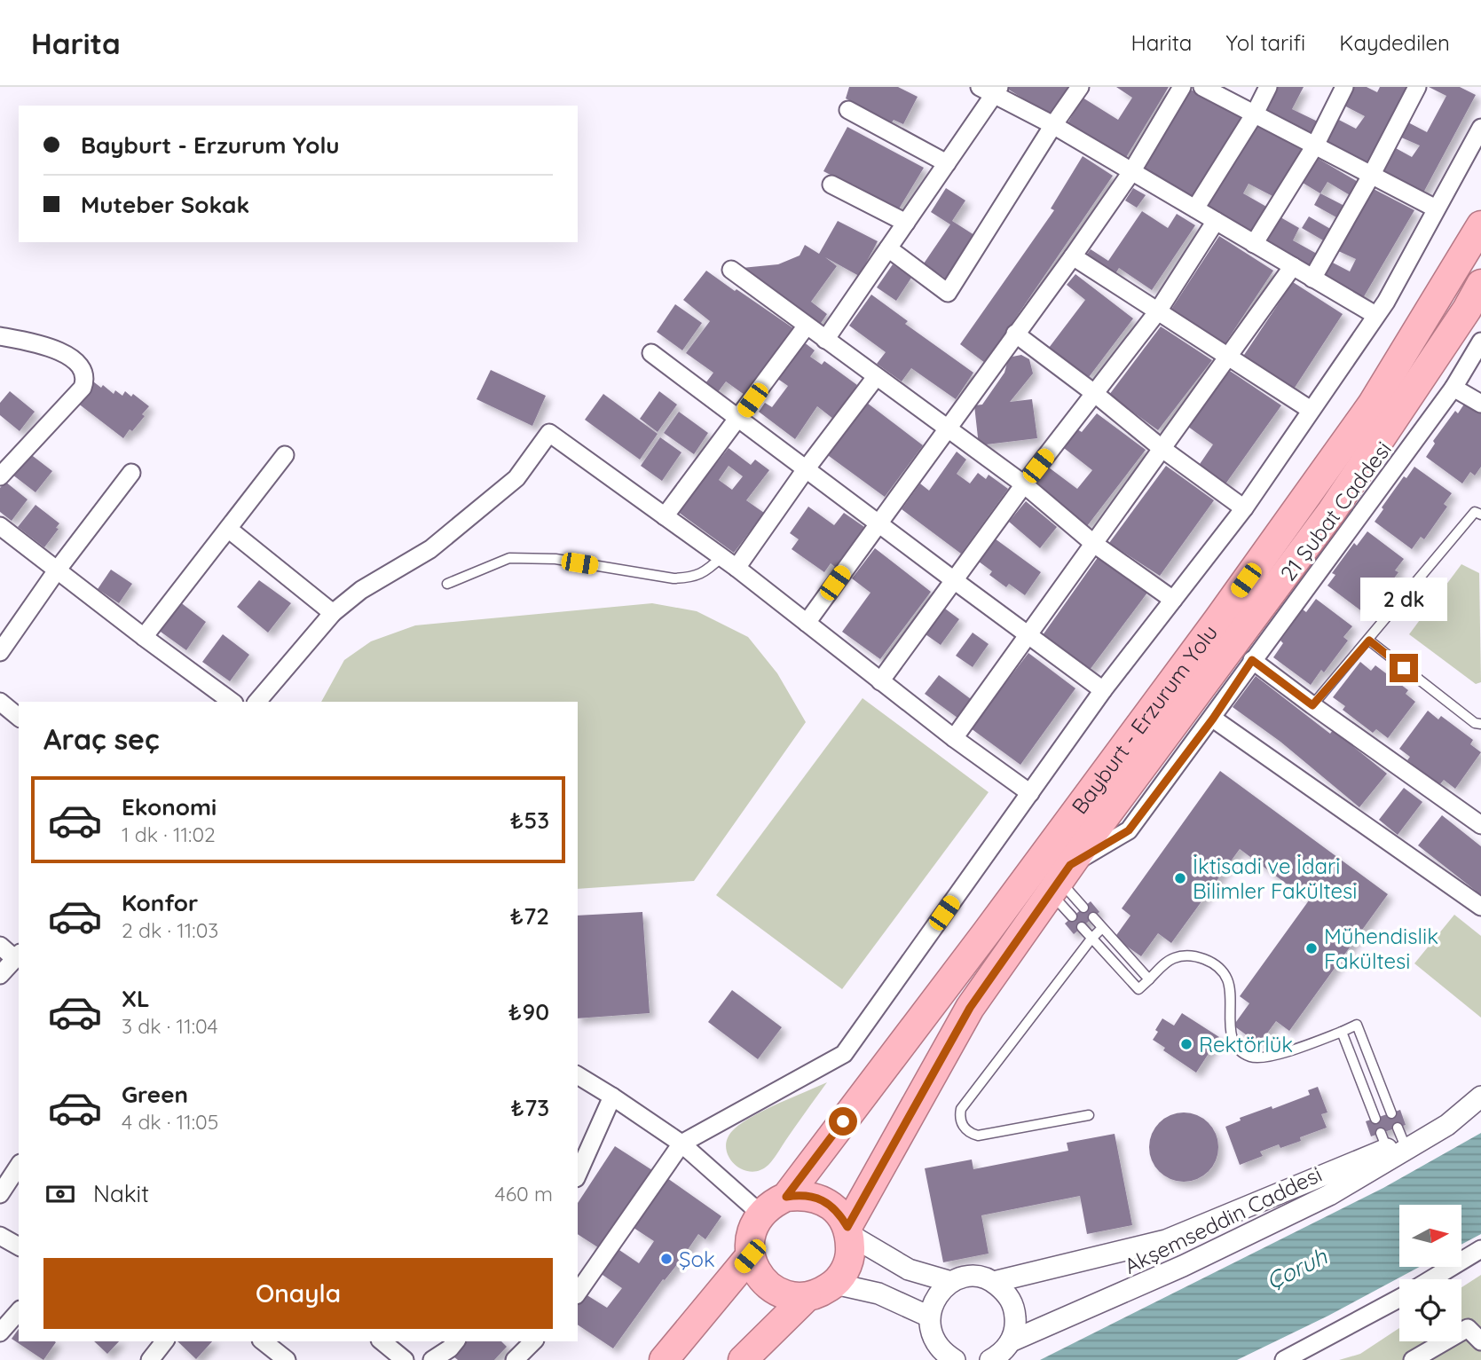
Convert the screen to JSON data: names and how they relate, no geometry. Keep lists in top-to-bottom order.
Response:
{
  "streets": {
    "highway": ["Bayburt - Erzurum Yolu"],
    "street": ["21 Şubat Caddesi", "Akşemseddin Caddesi"]
  },
  "crossings": [
    ["21 Şubat Caddesi", "Bayburt - Erzurum Yolu"],
    ["Bayburt - Erzurum Yolu", "Akşemseddin Caddesi"]
  ],
  "water": ["Çoruh"],
  "places": [
    "İktisadi ve İdari Bilimler Fakültesi",
    "Mühendislik Fakültesi",
    "Rektörlük",
    "Şok"
  ],
  "north": "right",
  "page": {
    "header": "Harita",
    "nav": ["Harita", "Yol tarifi", "Kaydedilen"],
    "banner": ["Bayburt - Erzurum Yolu", "Muteber Sokak"],
    "bubble": "2 dk",
    "heading": "Araç seç",
    "list": [
      {
        "name": "Ekonomi",
        "note": "1 dk · 11:02",
        "value": "₺53"
      },
      {
        "name": "Konfor",
        "note": "2 dk · 11:03",
        "value": "₺72"
      },
      {
        "name": "XL",
        "note": "3 dk · 11:04",
        "value": "₺90"
      },
      {
        "name": "Green",
        "note": "4 dk · 11:05",
        "value": "₺73"
      }
    ],
    "pay": ["Nakit", "460 m"],
    "buttons": "Onayla"
  }
}
